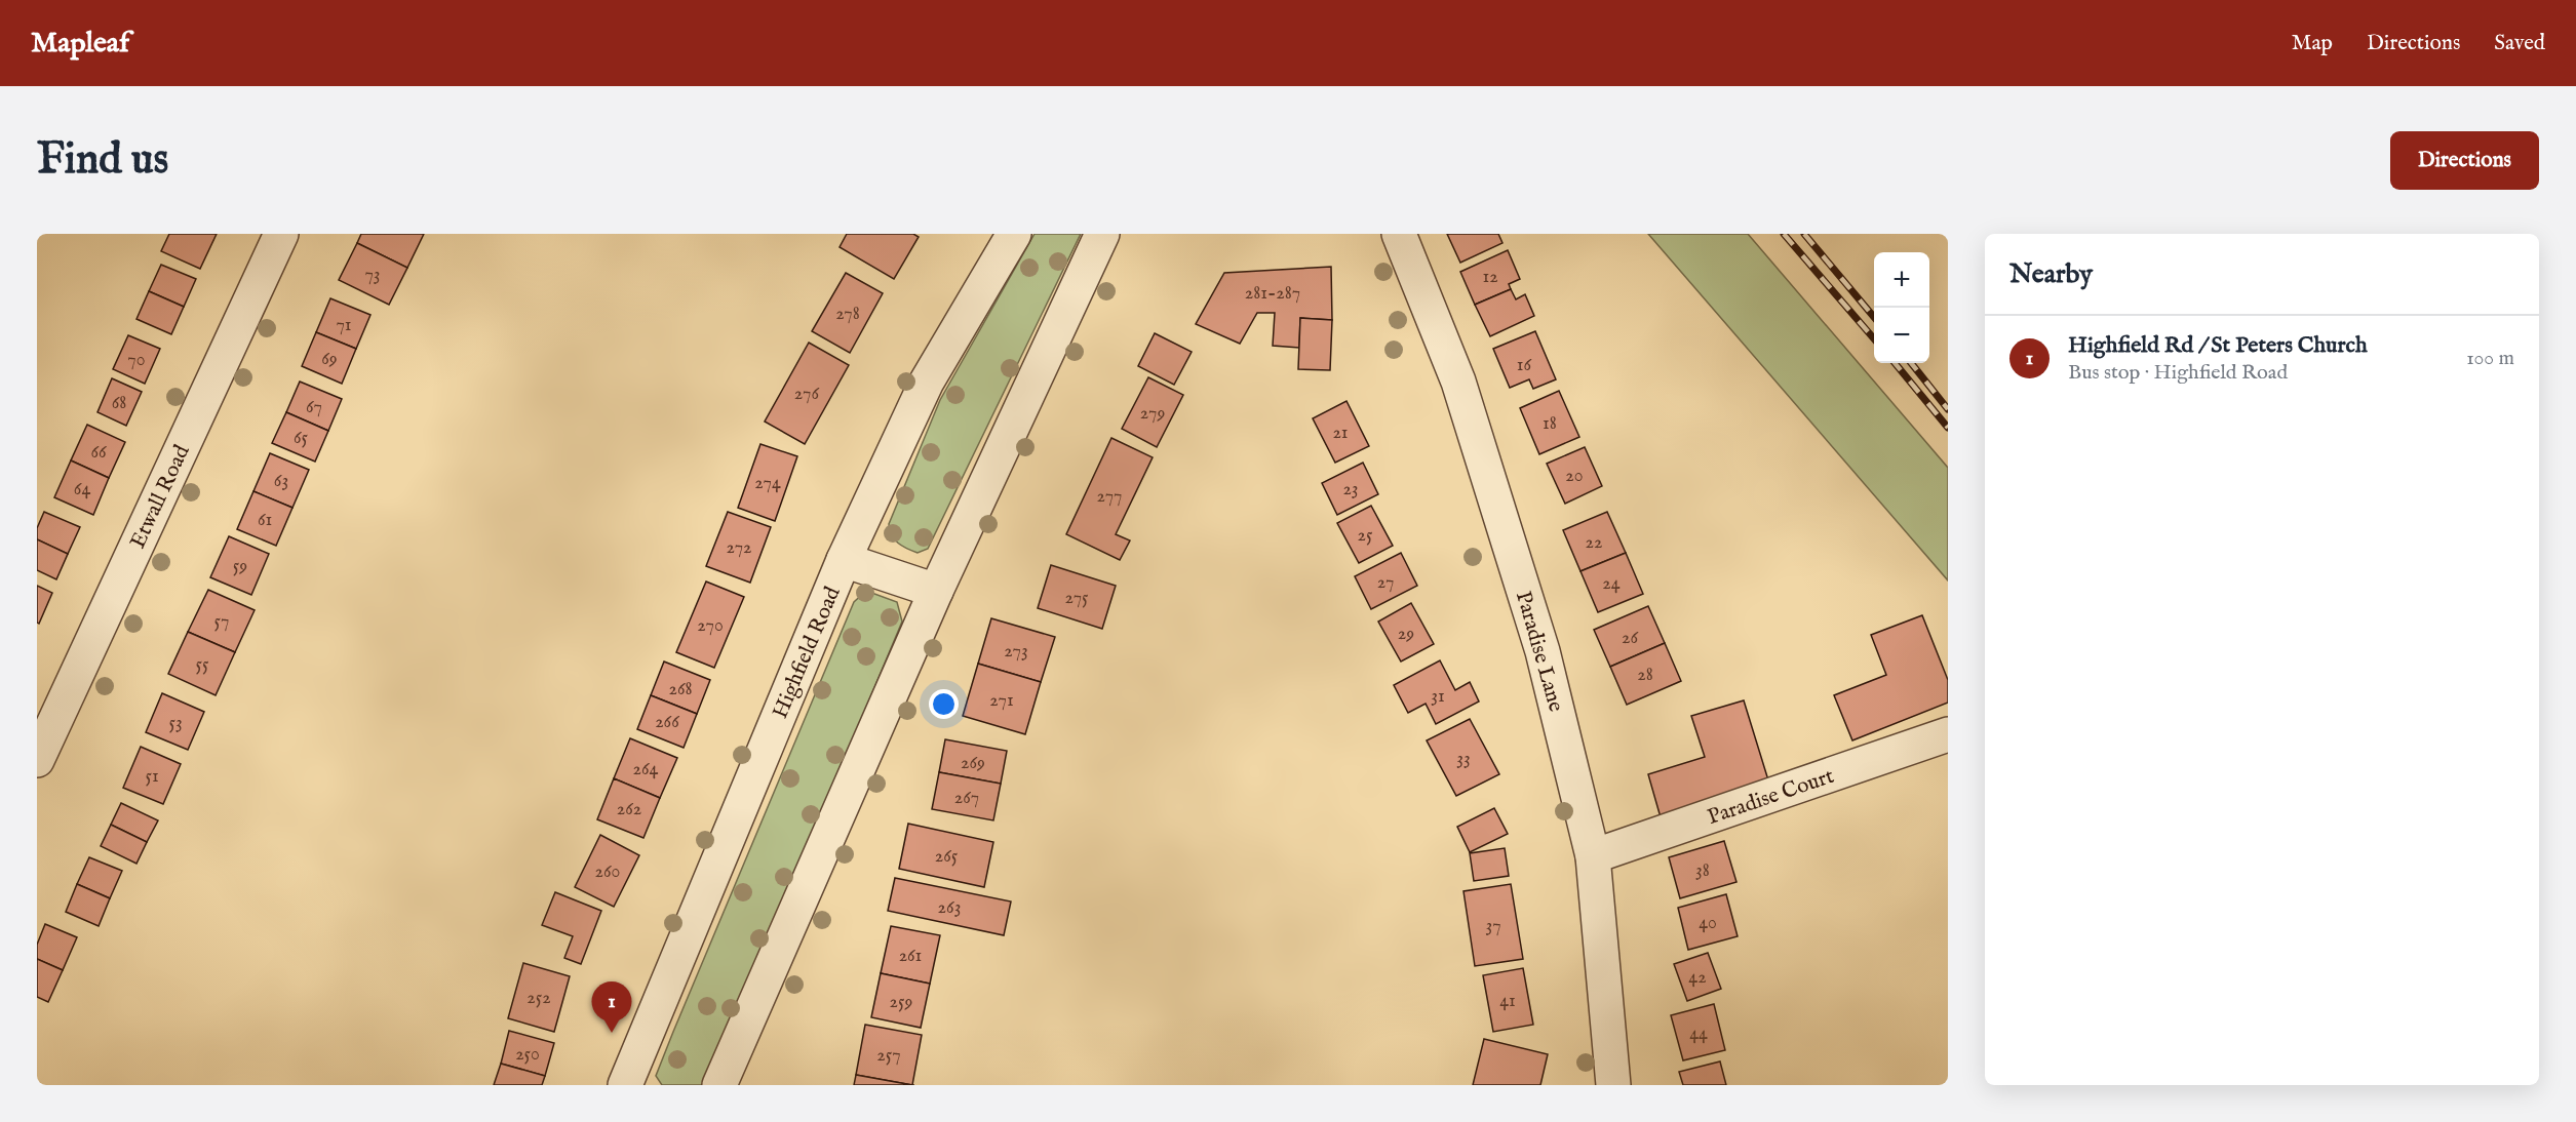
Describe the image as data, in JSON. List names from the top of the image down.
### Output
{
  "streets": {
    "street": [
      "Etwall Road",
      "Paradise Lane",
      "Highfield Road",
      "Paradise Court"
    ]
  },
  "crossings": [
    ["Paradise Lane", "Paradise Court"]
  ],
  "house_numbers": [
    "73",
    "12",
    "281-287",
    "278",
    "71",
    "69",
    "70",
    "16",
    "276",
    "68",
    "67",
    "279",
    "18",
    "21",
    "65",
    "66",
    "20",
    "63",
    "274",
    "64",
    "23",
    "277",
    "61",
    "25",
    "22",
    "272",
    "59",
    "27",
    "24",
    "275",
    "57",
    "270",
    "29",
    "26",
    "273",
    "55",
    "28",
    "268",
    "31",
    "271",
    "266",
    "53",
    "33",
    "269",
    "264",
    "51",
    "267",
    "262",
    "265",
    "38",
    "260",
    "263",
    "40",
    "37",
    "261",
    "42",
    "252",
    "41",
    "259",
    "44",
    "250",
    "257"
  ],
  "page": {
    "header": "Mapleaf",
    "nav": ["Map", "Directions", "Saved"],
    "buttons": "Directions",
    "title": "Find us",
    "heading": "Nearby",
    "map_buttons": ["+", "−"],
    "list": [
      {
        "mark": "1",
        "name": "Highfield Rd / St Peters Church",
        "note": "Bus stop · Highfield Road",
        "value": "100 m"
      }
    ],
    "pins": "1"
  }
}
